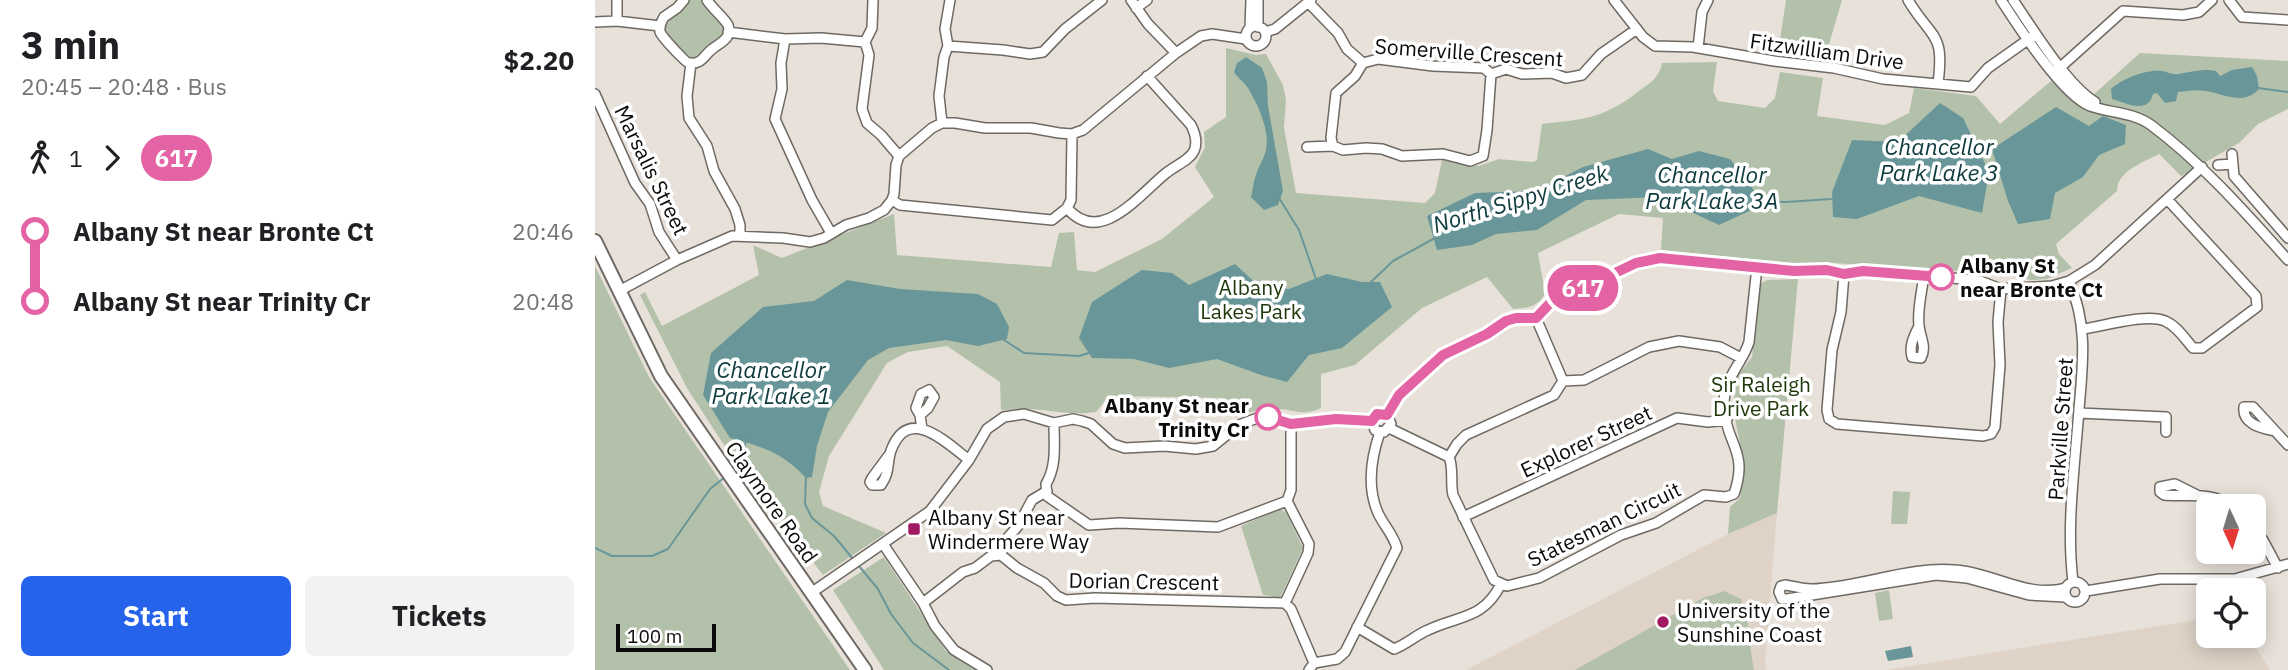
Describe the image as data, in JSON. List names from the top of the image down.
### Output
{
  "streets": {
    "main road": ["Claymore Road"],
    "street": [
      "Fitzwilliam Drive",
      "Somerville Crescent",
      "Marsalis Street",
      "Parkville Street",
      "Explorer Street",
      "Statesman Circuit",
      "Dorian Crescent"
    ]
  },
  "crossings": [
    ["Fitzwilliam Drive", "Somerville Crescent"],
    ["Explorer Street", "Statesman Circuit"]
  ],
  "water": [
    "Chancellor Park Lake 3",
    "Chancellor Park Lake 3A",
    "North Sippy Creek",
    "Chancellor Park Lake 1"
  ],
  "parks": ["Albany Lakes Park", "Sir Raleigh Drive Park"],
  "places": {
    "other": ["Albany St near Bronte Ct", "Albany St near Trinity Cr", "University of the Sunshine Coast"],
    "transit": ["Albany St near Windermere Way"]
  },
  "lines": ["bus line 617"],
  "scale_bar": "100 m",
  "north": "bottom",
  "page": {
    "heading": ["3 min", "20:45 – 20:48 · Bus", "$2.20"],
    "on_map": "617",
    "legs": ["1", "617"],
    "list": [
      {
        "name": "Albany St near Bronte Ct",
        "value": "20:46"
      },
      {
        "name": "Albany St near Trinity Cr",
        "value": "20:48"
      }
    ],
    "buttons": ["Start", "Tickets"],
    "scale": "100 m"
  }
}
